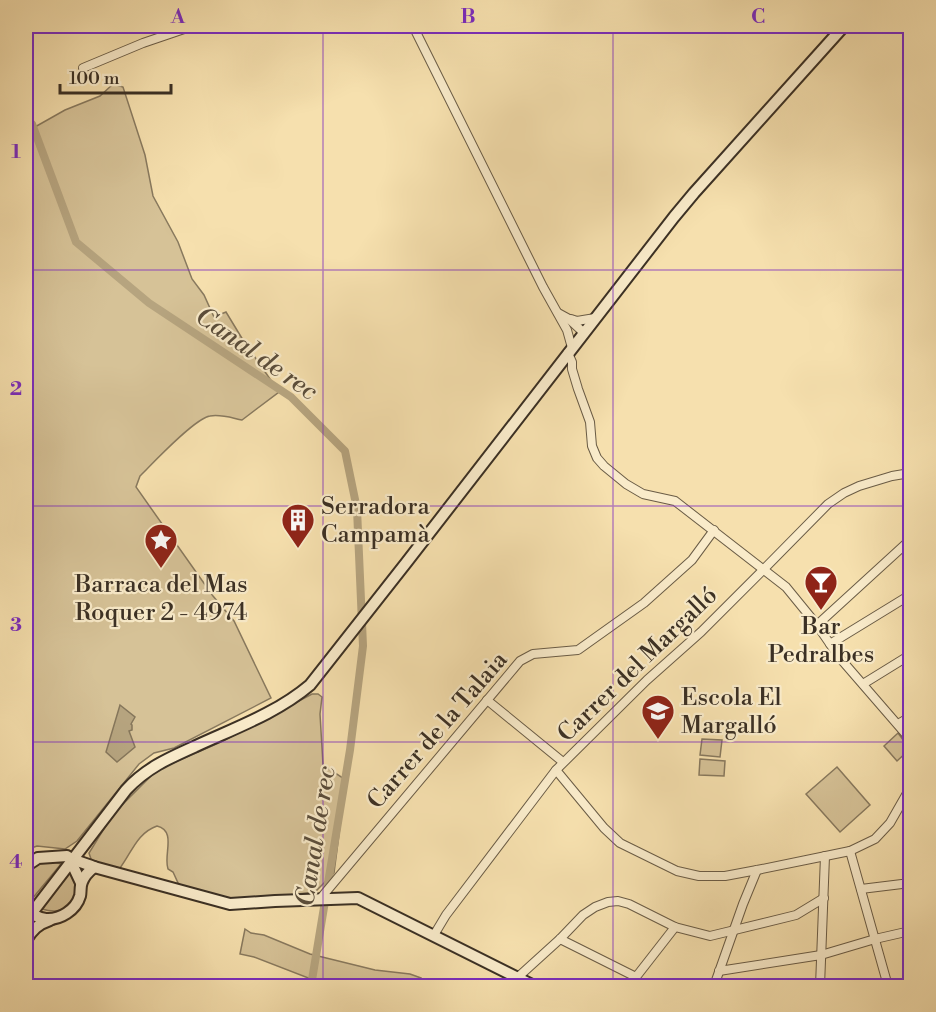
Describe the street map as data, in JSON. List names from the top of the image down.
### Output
{
  "streets": {
    "street": ["Carrer del Margalló", "Carrer de la Talaia"]
  },
  "water": ["Canal de rec"],
  "places": {
    "building": ["Serradora Campamà"],
    "place": ["Barraca del Mas Roquer 2 - 4974"],
    "bar": ["Bar Pedralbes"],
    "school or university": ["Escola El Margalló"]
  },
  "scale_bar": "100 m",
  "grid": {
    "columns": ["A", "B", "C"],
    "rows": [
      "1",
      "2",
      "3",
      "4"
    ]
  }
}
